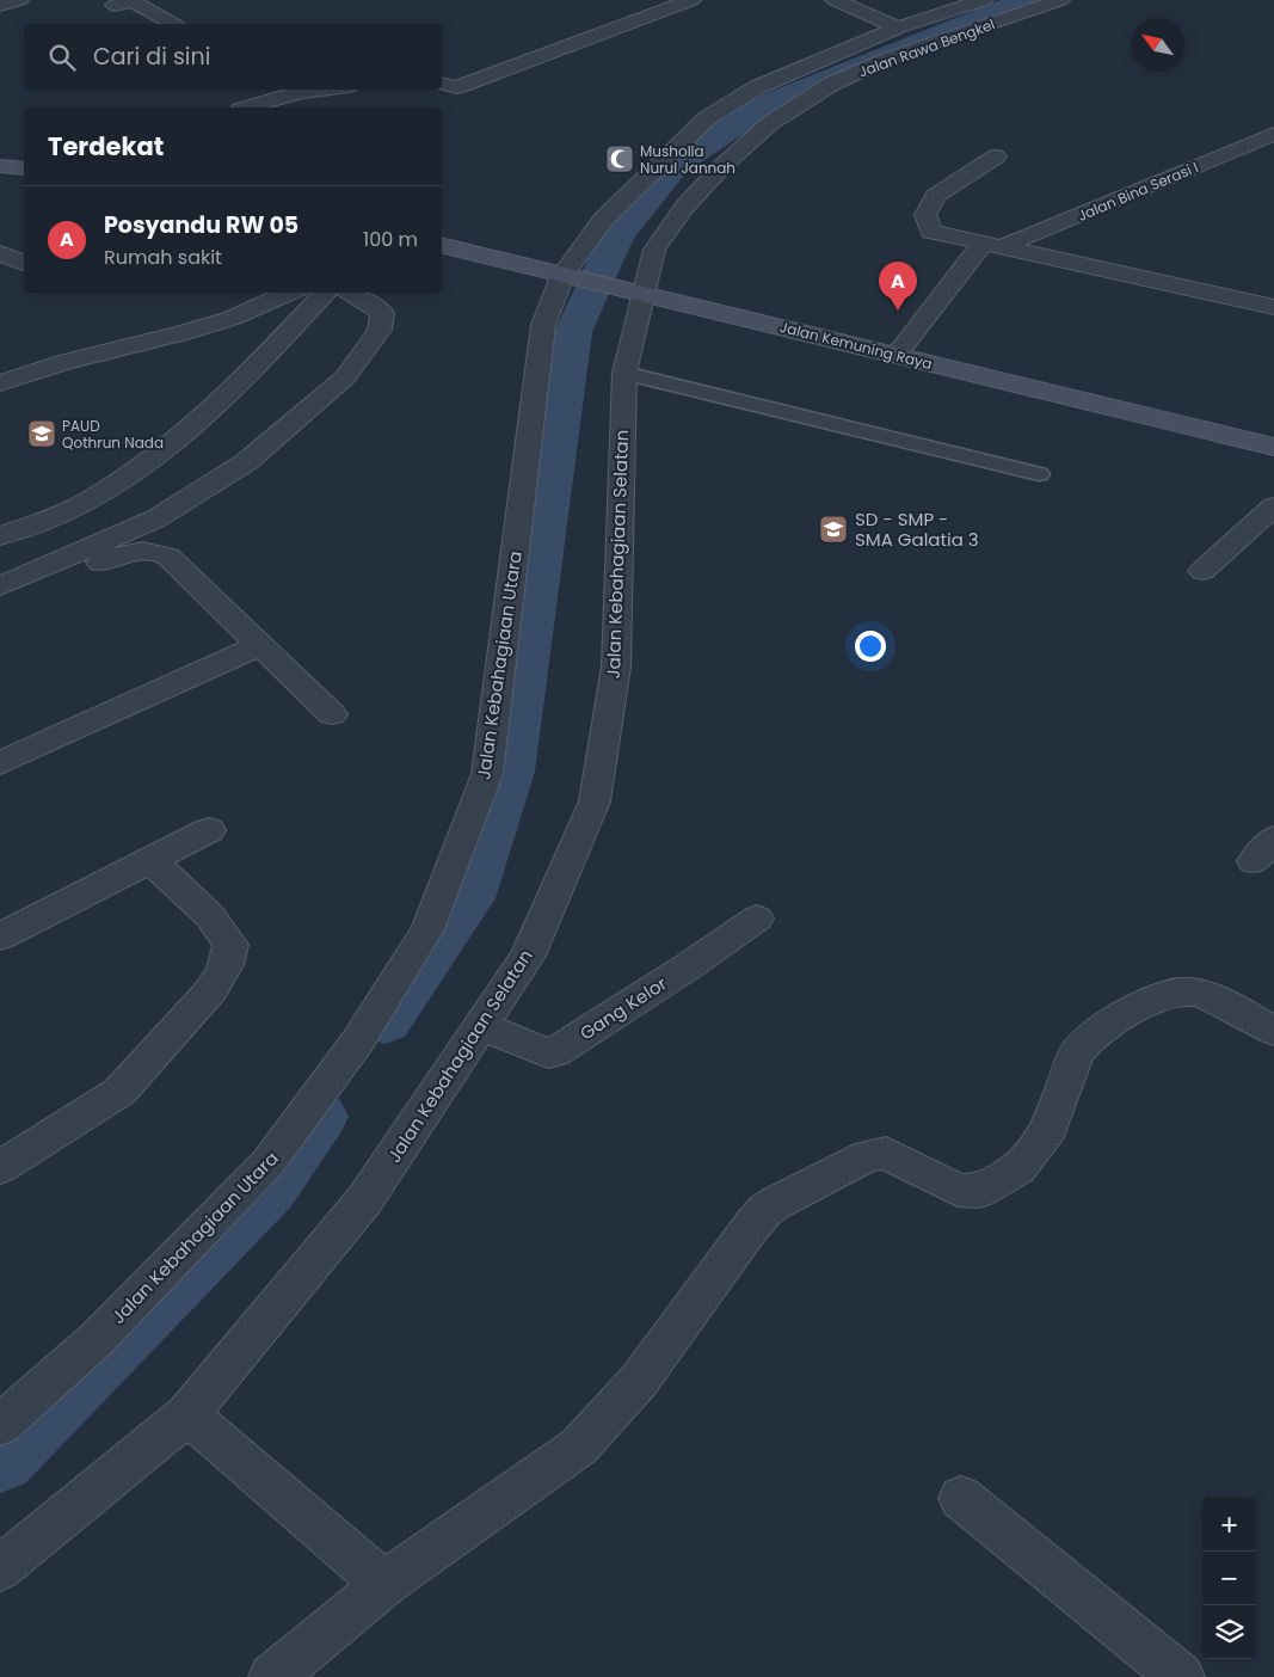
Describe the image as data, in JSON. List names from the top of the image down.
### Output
{
  "streets": {
    "street": [
      "Jalan Rawa Bengkel",
      "Jalan Bina Serasi I",
      "Jalan Kemuning Raya",
      "Jalan Kebahagiaan Selatan",
      "Jalan Kebahagiaan Utara",
      "Gang Kelor"
    ]
  },
  "crossings": [
    ["Jalan Rawa Bengkel", "Jalan Kemuning Raya"],
    ["Jalan Rawa Bengkel", "Jalan Kebahagiaan Selatan"],
    ["Jalan Rawa Bengkel", "Jalan Kebahagiaan Utara"],
    ["Jalan Kemuning Raya", "Jalan Kebahagiaan Selatan"],
    ["Jalan Kemuning Raya", "Jalan Kebahagiaan Utara"],
    ["Jalan Kebahagiaan Selatan", "Gang Kelor"]
  ],
  "places": {
    "mosque": ["Musholla Nurul Jannah"],
    "school or university": ["PAUD Qothrun Nada", "SD - SMP - SMA Galatia 3"]
  },
  "north": "top left",
  "page": {
    "search": "Cari di sini",
    "heading": "Terdekat",
    "list": [
      {
        "mark": "A",
        "name": "Posyandu RW 05",
        "note": "Rumah sakit",
        "value": "100 m"
      }
    ],
    "pins": "A",
    "map_buttons": ["+", "−"]
  }
}
